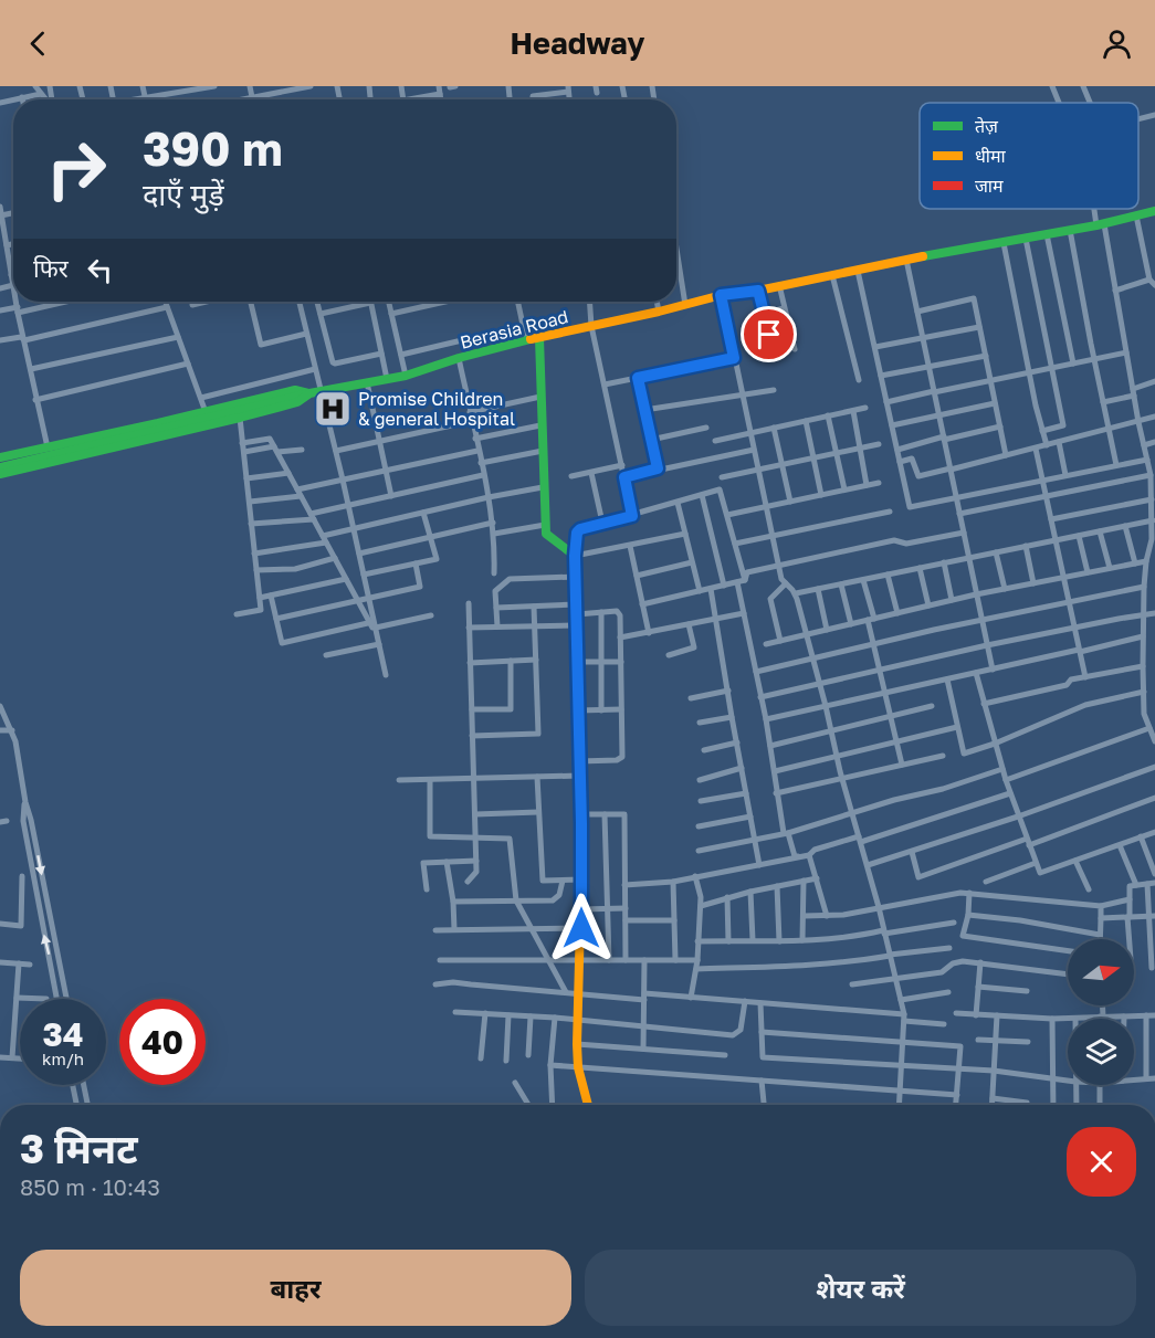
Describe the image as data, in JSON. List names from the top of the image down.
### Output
{
  "streets": {
    "street": ["Berasia Road"]
  },
  "places": {
    "hospital": ["Promise Children & general Hospital"]
  },
  "legend": ["तेज़", "धीमा", "जाम"],
  "north": "right",
  "page": {
    "header": "Headway",
    "turn": ["390 m", "दाएँ मुड़ें"],
    "then": "फिर",
    "speed": "34 km/h",
    "limit": "40",
    "heading": ["3 मिनट", "850 m · 10:43"],
    "buttons": ["बाहर", "शेयर करें"]
  }
}
